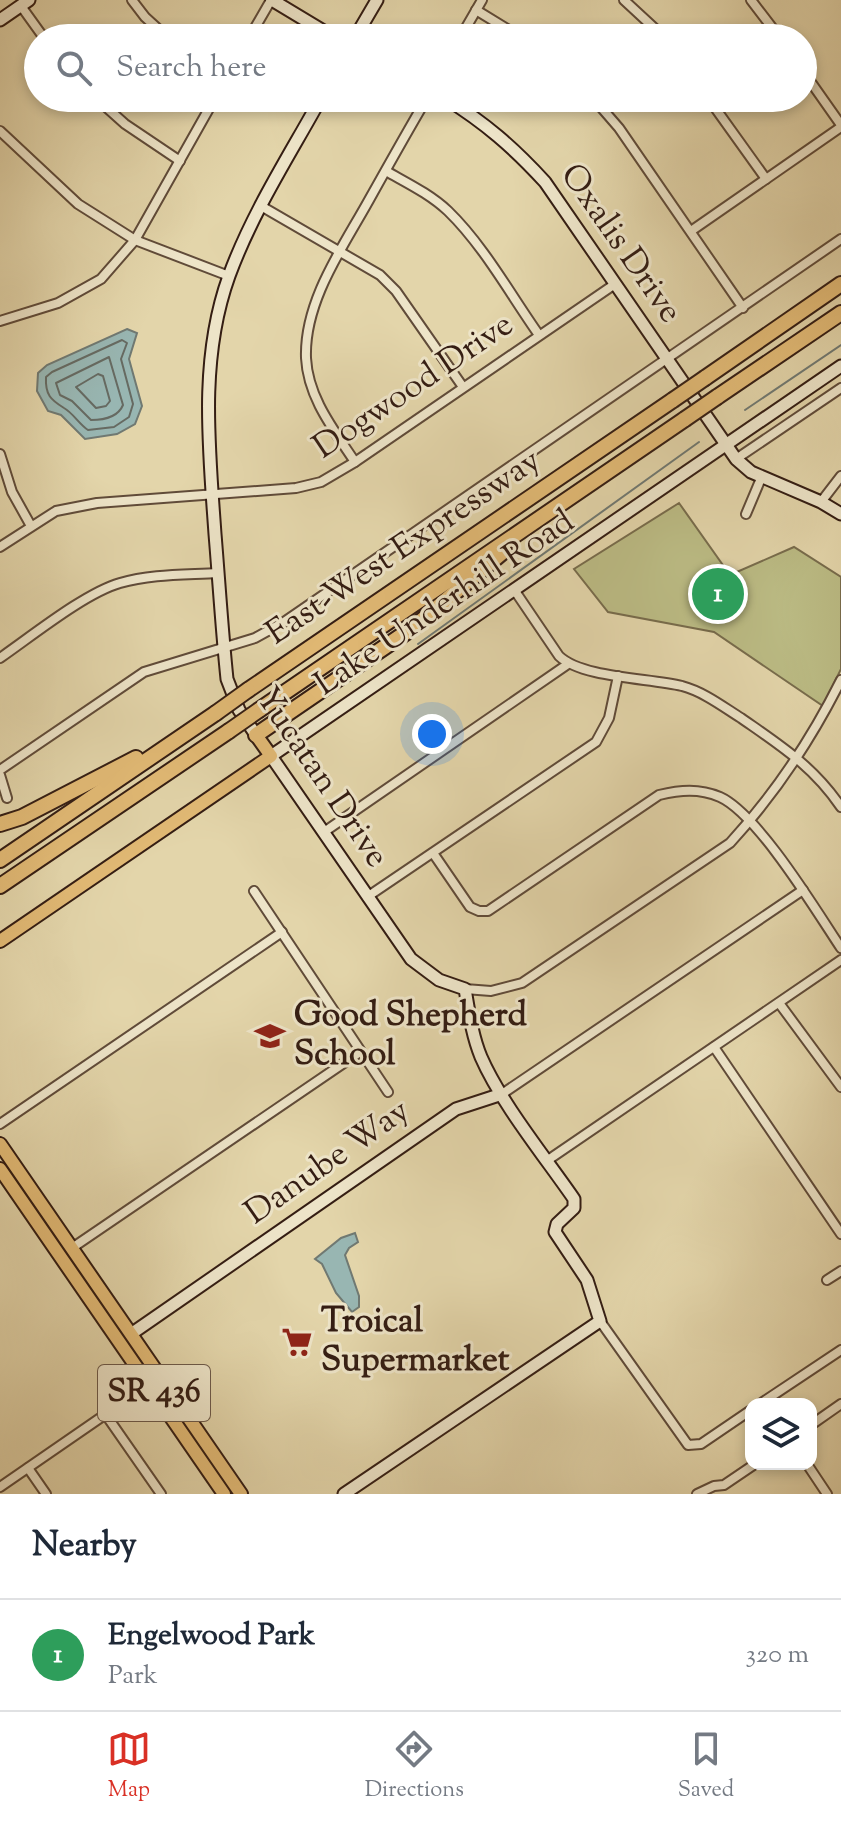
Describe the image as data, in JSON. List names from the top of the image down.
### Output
{
  "streets": {
    "highway": ["East-West Expressway"],
    "main road": ["Lake Underhill Road", "Yucatan Drive", "SR 436"],
    "street": ["Oxalis Drive", "Dogwood Drive", "Danube Way"]
  },
  "crossings": [
    ["Oxalis Drive", "Dogwood Drive"],
    ["Oxalis Drive", "Lake Underhill Road"],
    ["Dogwood Drive", "Yucatan Drive"],
    ["Lake Underhill Road", "Yucatan Drive"],
    ["Danube Way", "SR 436"]
  ],
  "places": {
    "school or university": ["Good Shepherd School"],
    "supermarket": ["Troical Supermarket"]
  },
  "page": {
    "search": "Search here",
    "pins": "1",
    "heading": "Nearby",
    "list": [
      {
        "mark": "1",
        "name": "Engelwood Park",
        "note": "Park",
        "value": "320 m"
      }
    ],
    "nav": ["Map", "Directions", "Saved"]
  }
}
